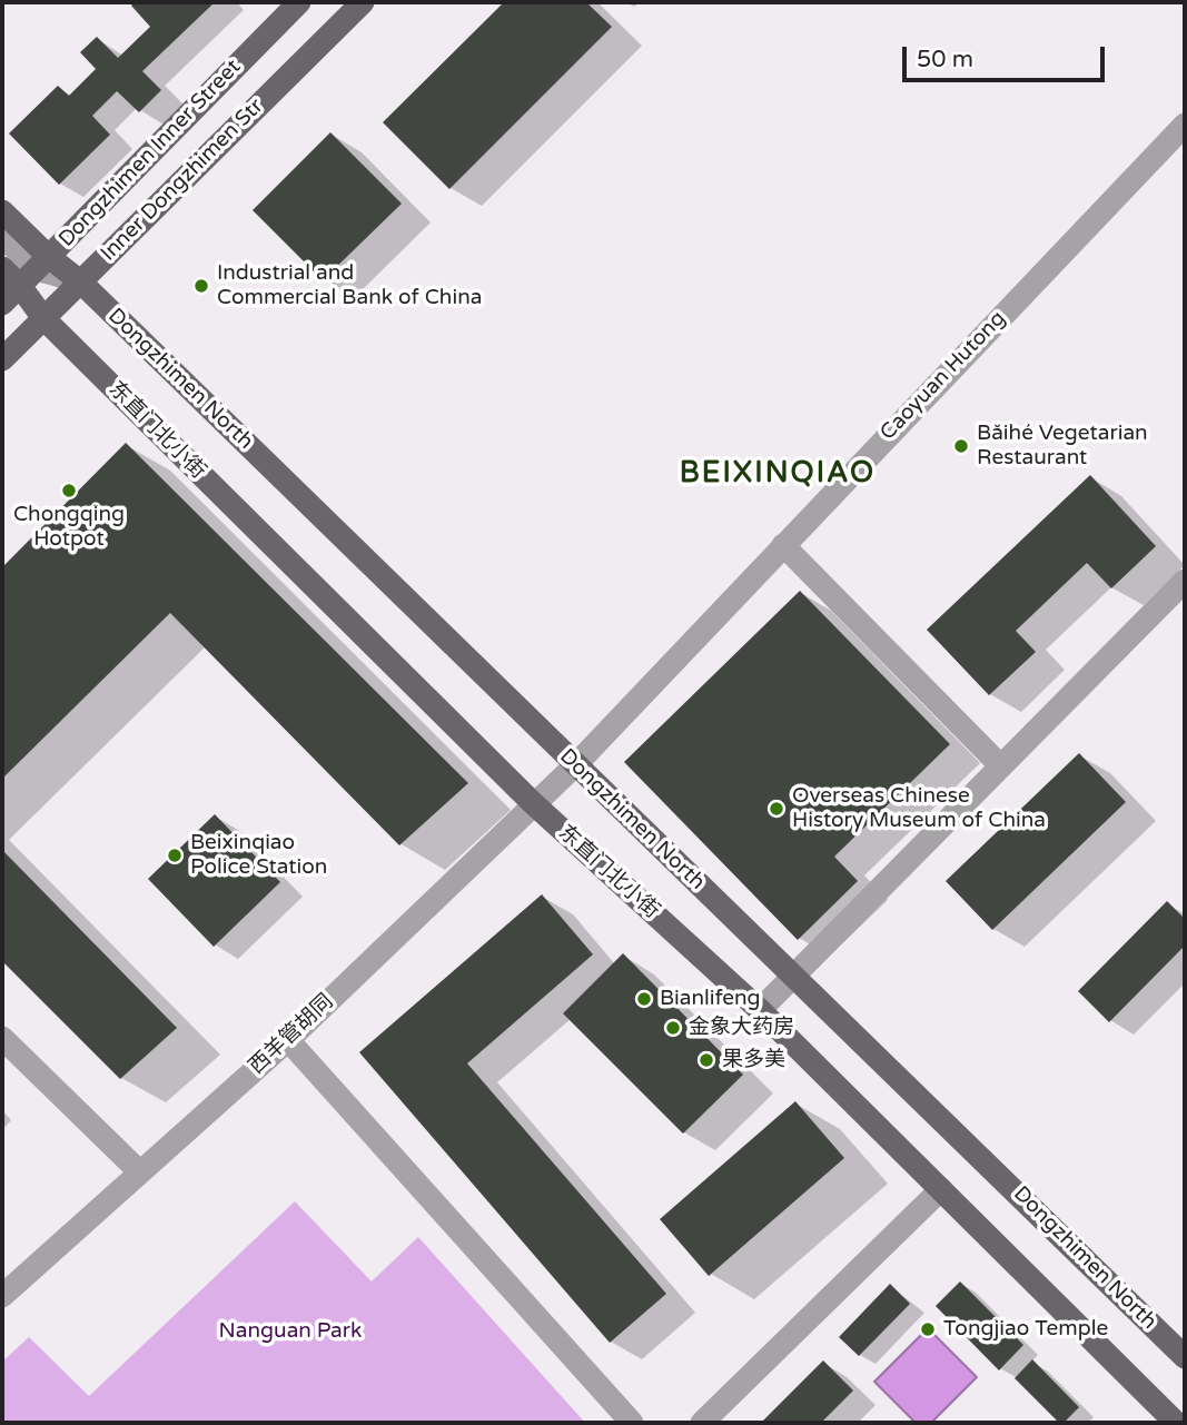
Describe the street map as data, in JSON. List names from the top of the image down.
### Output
{
  "streets": {
    "main road": [
      "Dongzhimen Inner Street",
      "Inner Dongzhimen Str",
      "Dongzhimen North",
      "东直门北小街"
    ],
    "street": ["Caoyuan Hutong", "西羊管胡同"]
  },
  "crossings": [
    ["Dongzhimen Inner Street", "Dongzhimen North"],
    ["Dongzhimen Inner Street", "东直门北小街"],
    ["Inner Dongzhimen Str", "Dongzhimen North"],
    ["Inner Dongzhimen Str", "东直门北小街"],
    ["Caoyuan Hutong", "Dongzhimen North"],
    ["Caoyuan Hutong", "西羊管胡同"],
    ["Dongzhimen North", "东直门北小街"],
    ["Dongzhimen North", "西羊管胡同"],
    ["东直门北小街", "西羊管胡同"]
  ],
  "districts": ["BEIXINQIAO"],
  "parks": ["Nanguan Park"],
  "places": [
    "Industrial and Commercial Bank of China",
    "Bǎihé Vegetarian Restaurant",
    "Chongqing Hotpot",
    "Overseas Chinese History Museum of China",
    "Beixinqiao Police Station",
    "Bianlifeng",
    "金象大药房",
    "果多美",
    "Tongjiao Temple"
  ],
  "scale_bar": "50 m"
}
